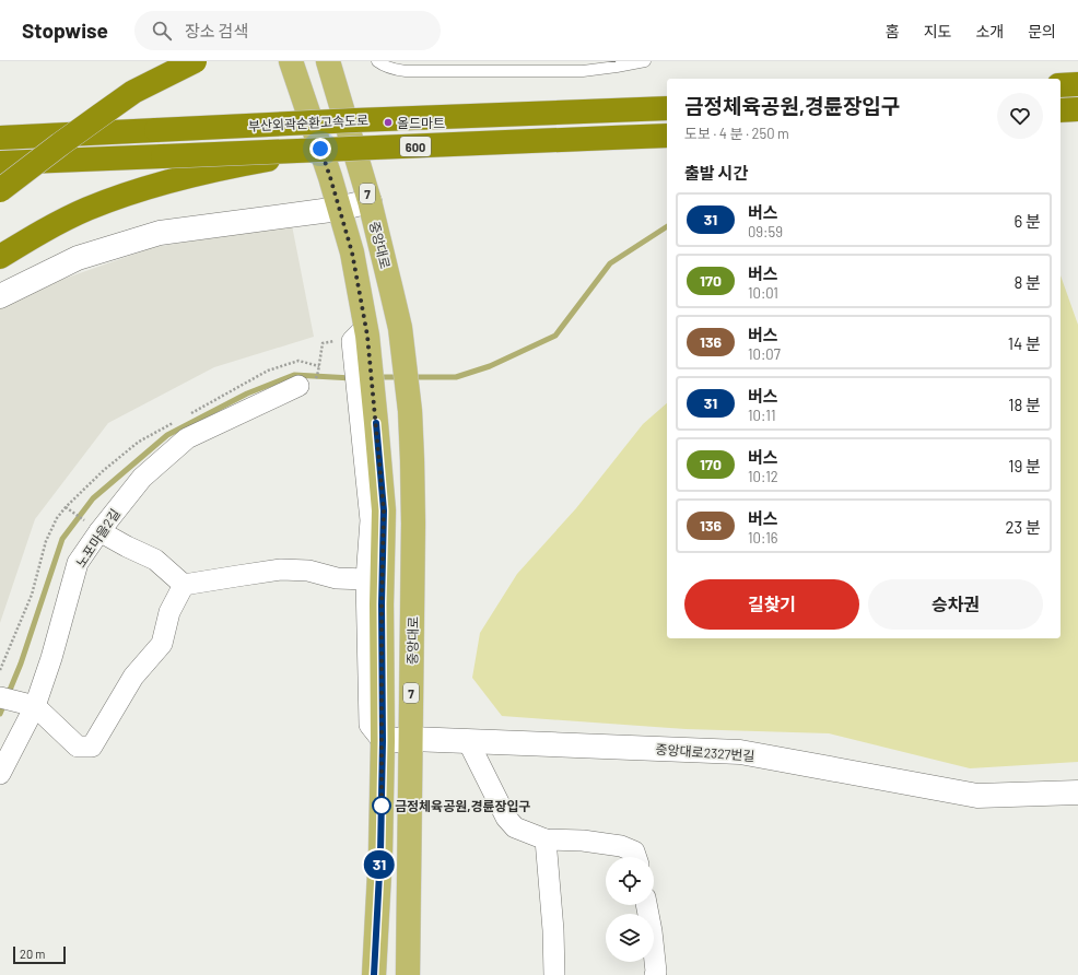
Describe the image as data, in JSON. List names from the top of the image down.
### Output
{
  "streets": {
    "highway": ["부산외곽순환고속도로", "600"],
    "main road": ["7", "중앙대로"],
    "street": ["노포마을2길", "중앙대로2327번길"]
  },
  "crossings": [
    ["중앙대로", "중앙대로2327번길"]
  ],
  "places": ["올드마트", "금정체육공원,경륜장입구"],
  "lines": ["bus line 31"],
  "scale_bar": "20 m",
  "page": {
    "header": "Stopwise",
    "search": "장소 검색",
    "nav": [
      "홈",
      "지도",
      "소개",
      "문의"
    ],
    "on_map": "31",
    "heading": [
      ["금정체육공원,경륜장입구", "도보 · 4 분 · 250 m"],
      "출발 시간"
    ],
    "list": [
      {
        "mark": "31",
        "name": "버스",
        "note": "09:59",
        "value": "6 분"
      },
      {
        "mark": "170",
        "name": "버스",
        "note": "10:01",
        "value": "8 분"
      },
      {
        "mark": "136",
        "name": "버스",
        "note": "10:07",
        "value": "14 분"
      },
      {
        "mark": "31",
        "name": "버스",
        "note": "10:11",
        "value": "18 분"
      },
      {
        "mark": "170",
        "name": "버스",
        "note": "10:12",
        "value": "19 분"
      },
      {
        "mark": "136",
        "name": "버스",
        "note": "10:16",
        "value": "23 분"
      }
    ],
    "buttons": ["길찾기", "승차권"],
    "scale": "20 m"
  }
}
